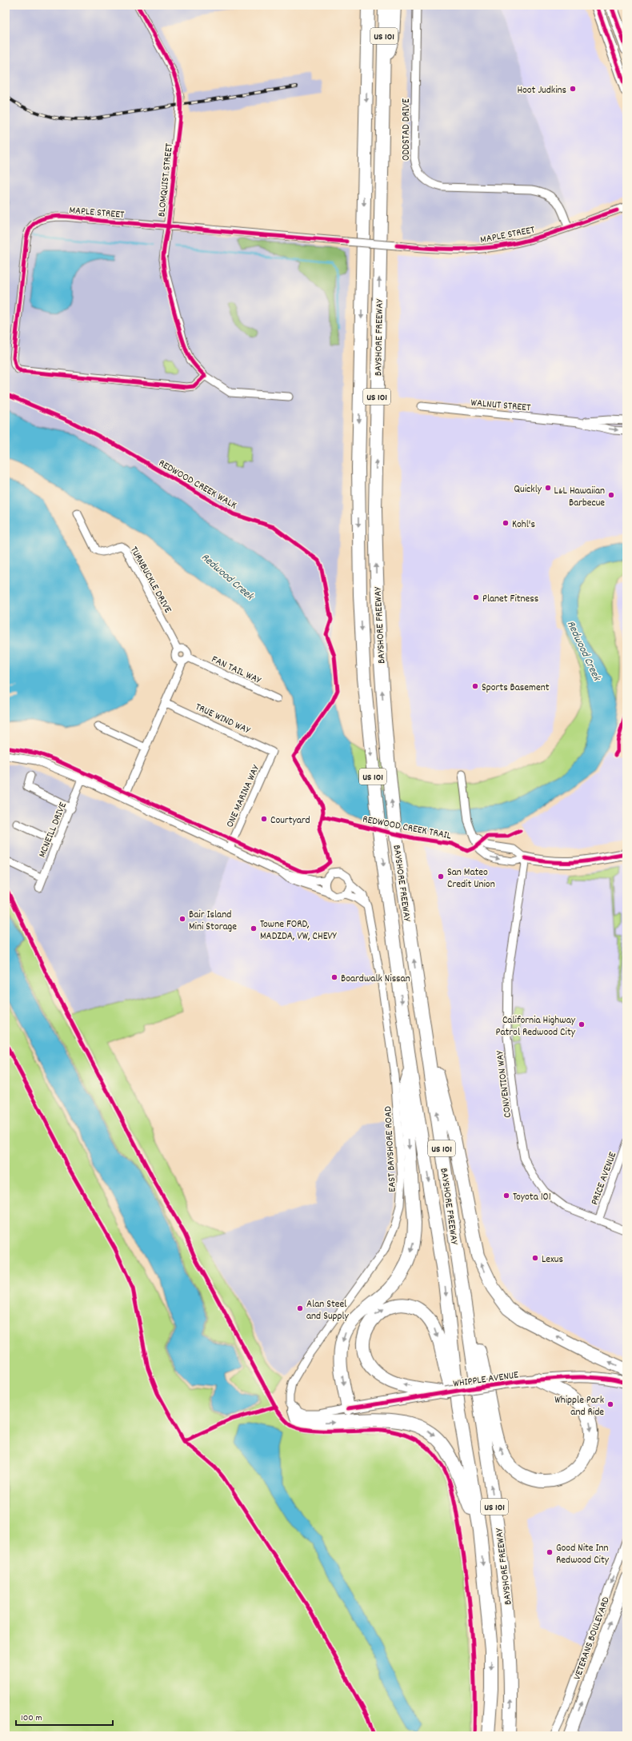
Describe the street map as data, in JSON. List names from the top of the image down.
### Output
{
  "streets": {
    "highway": ["US 101", "BAYSHORE FREEWAY"],
    "main road": ["WHIPPLE AVENUE", "VETERANS BOULEVARD"],
    "street": [
      "ODDSTAD DRIVE",
      "BLOMQUIST STREET",
      "MAPLE STREET",
      "WALNUT STREET",
      "TURNBUCKLE DRIVE",
      "FAN TAIL WAY",
      "TRUE WIND WAY",
      "ONE MARINA WAY",
      "MCNEILL DRIVE",
      "CONVENTION WAY",
      "EAST BAYSHORE ROAD",
      "PRICE AVENUE"
    ],
    "cycle path": ["REDWOOD CREEK WALK", "REDWOOD CREEK TRAIL"]
  },
  "crossings": [
    ["ODDSTAD DRIVE", "MAPLE STREET"],
    ["BLOMQUIST STREET", "MAPLE STREET"],
    ["TURNBUCKLE DRIVE", "FAN TAIL WAY"],
    ["TRUE WIND WAY", "ONE MARINA WAY"],
    ["CONVENTION WAY", "PRICE AVENUE"],
    ["EAST BAYSHORE ROAD", "WHIPPLE AVENUE"]
  ],
  "water": ["Redwood Creek"],
  "places": [
    "Hoot Judkins",
    "Quickly",
    "L&L Hawaiian Barbecue",
    "Kohl's",
    "Planet Fitness",
    "Sports Basement",
    "Courtyard",
    "San Mateo Credit Union",
    "Bair Island Mini Storage",
    "Towne FORD, MADZDA, VW, CHEVY",
    "Boardwalk Nissan",
    "California Highway Patrol Redwood City",
    "Toyota 101",
    "Lexus",
    "Alan Steel and Supply",
    "Whipple Park and Ride",
    "Good Nite Inn Redwood City"
  ],
  "scale_bar": "100 m"
}
